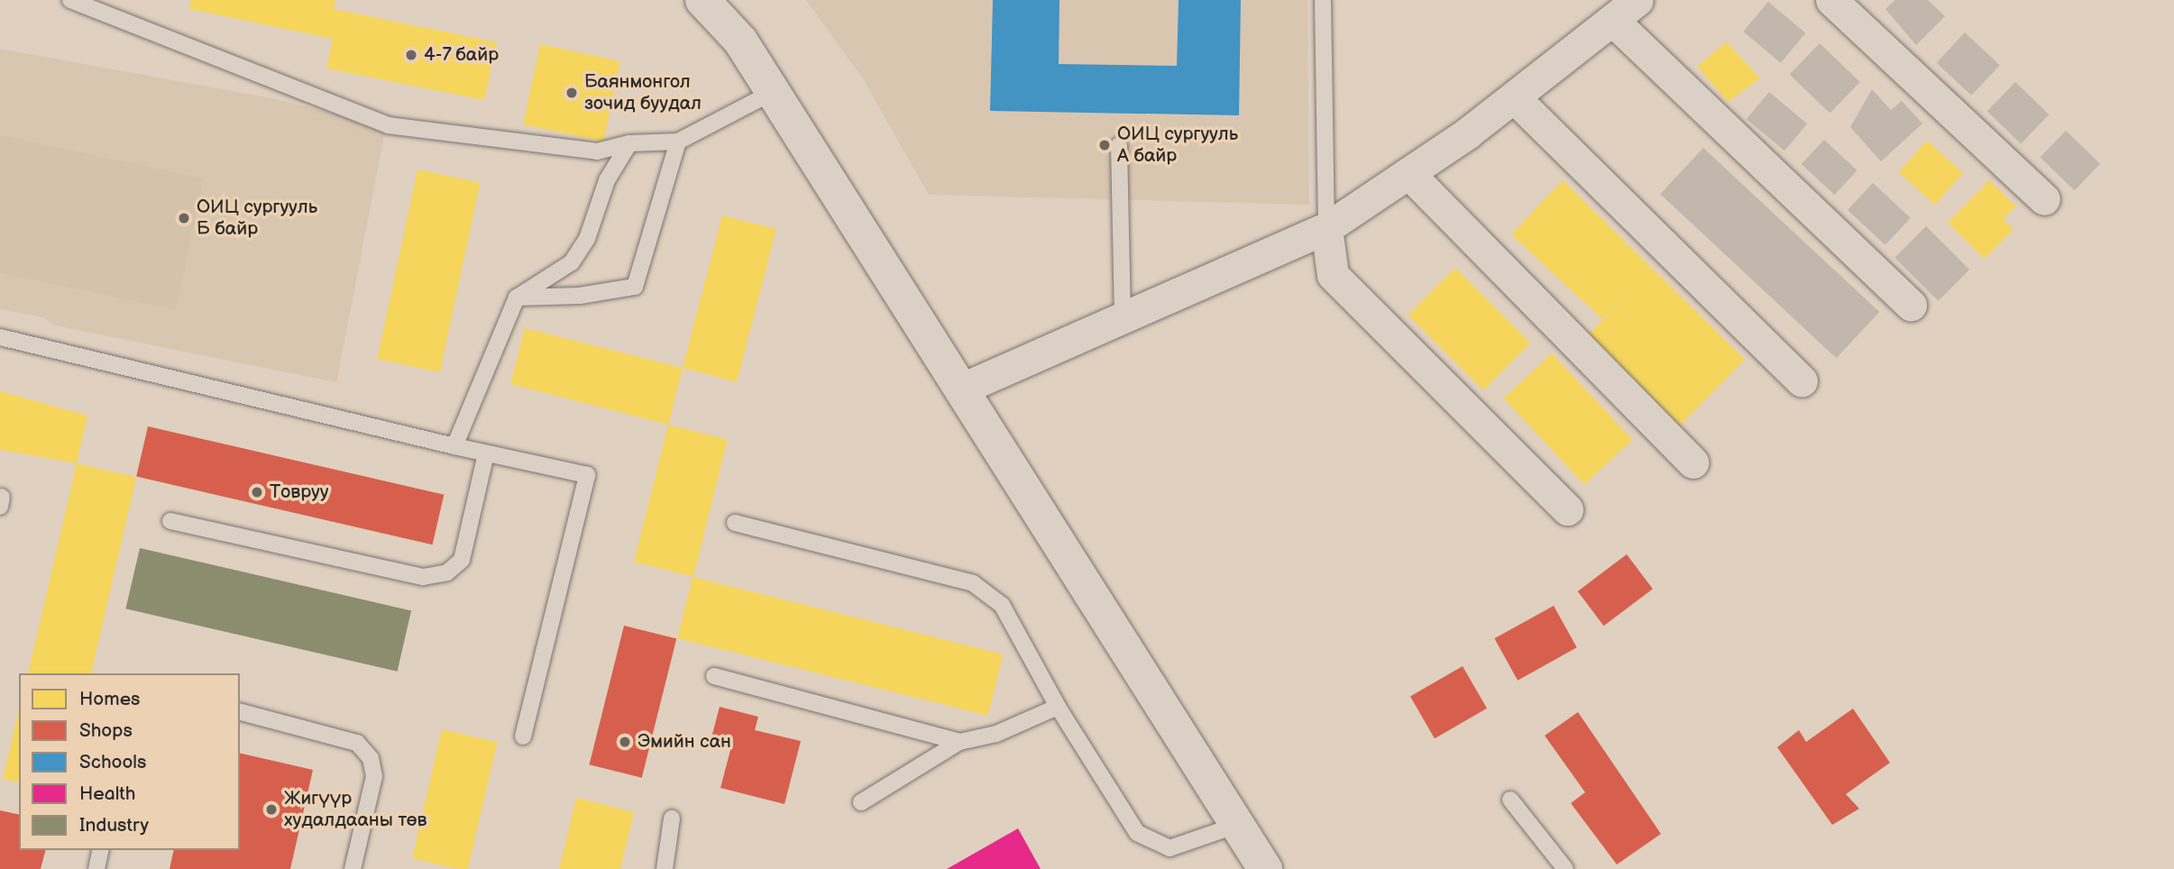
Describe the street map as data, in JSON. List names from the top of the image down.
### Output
{
  "places": [
    "4-7 байр",
    "Баянмонгол зочид буудал",
    "ОИЦ сургууль А байр",
    "ОИЦ сургууль Б байр",
    "Товруу",
    "Эмийн сан",
    "Жигүүр худалдааны төв"
  ],
  "legend": [
    "Homes",
    "Shops",
    "Schools",
    "Health",
    "Industry"
  ]
}
